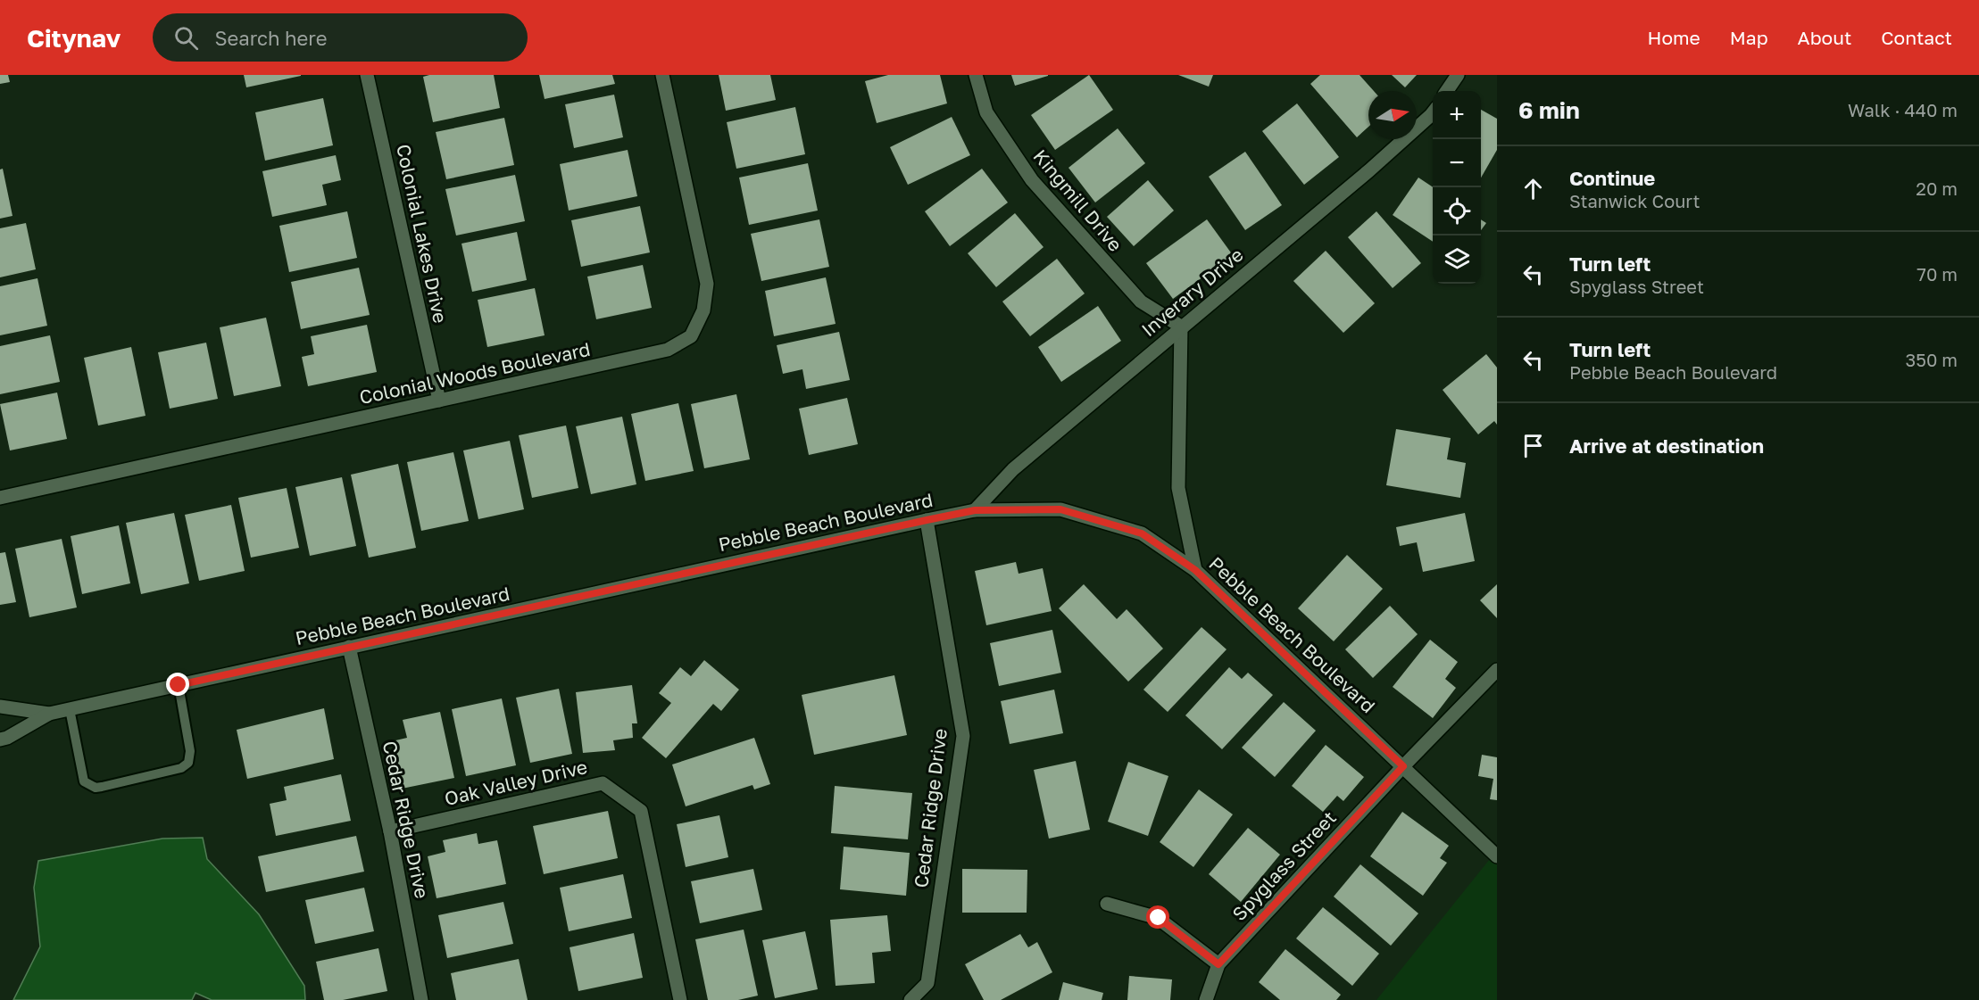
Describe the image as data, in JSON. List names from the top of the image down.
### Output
{
  "streets": {
    "street": [
      "Kingmill Drive",
      "Colonial Lakes Drive",
      "Inverary Drive",
      "Colonial Woods Boulevard",
      "Pebble Beach Boulevard",
      "Oak Valley Drive",
      "Cedar Ridge Drive",
      "Spyglass Street"
    ]
  },
  "crossings": [
    ["Kingmill Drive", "Inverary Drive"],
    ["Colonial Lakes Drive", "Colonial Woods Boulevard"],
    ["Inverary Drive", "Pebble Beach Boulevard"],
    ["Pebble Beach Boulevard", "Cedar Ridge Drive"],
    ["Pebble Beach Boulevard", "Spyglass Street"],
    ["Oak Valley Drive", "Cedar Ridge Drive"]
  ],
  "north": "right",
  "page": {
    "header": "Citynav",
    "search": "Search here",
    "nav": [
      "Home",
      "Map",
      "About",
      "Contact"
    ],
    "heading": ["6 min", "Walk · 440 m"],
    "map_buttons": ["+", "−"],
    "list": [
      ["Continue", "Stanwick Court", "20 m"],
      ["Turn left", "Spyglass Street", "70 m"],
      ["Turn left", "Pebble Beach Boulevard", "350 m"],
      "Arrive at destination"
    ]
  }
}
